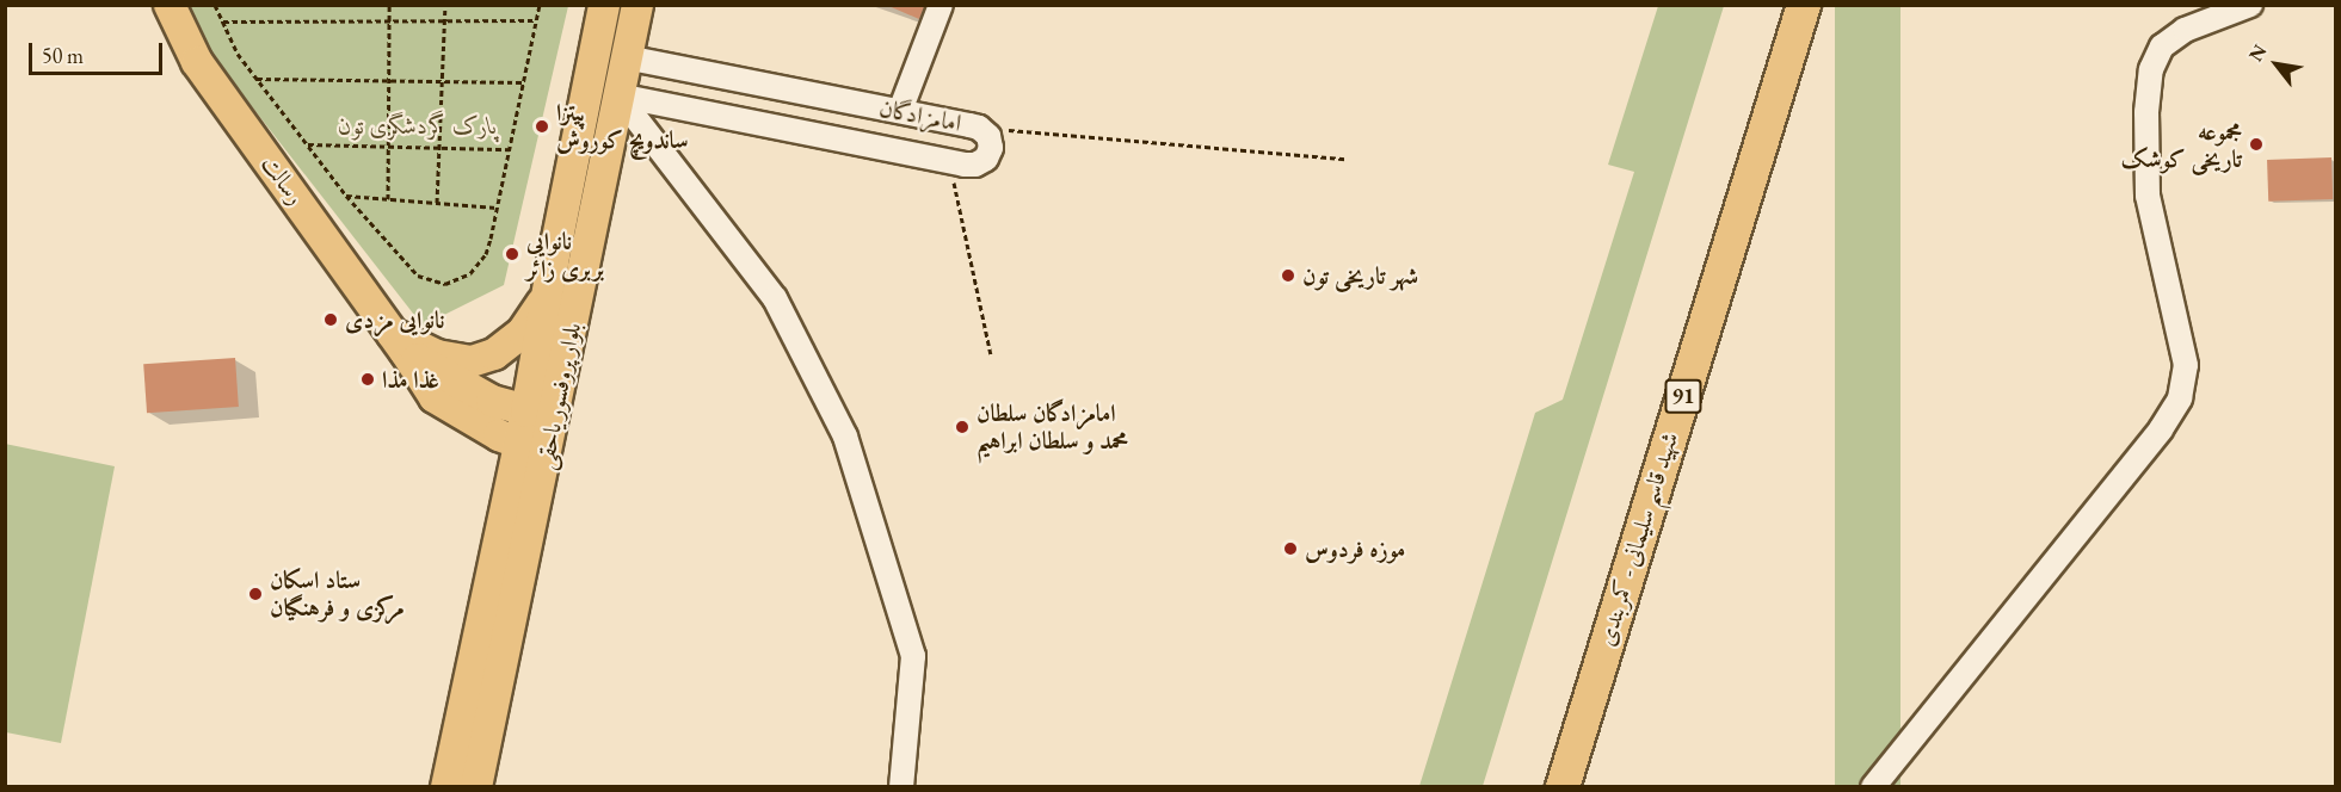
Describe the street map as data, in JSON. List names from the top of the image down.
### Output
{
  "streets": {
    "highway": ["91", "شهید قاسم سلیمانی - کمربندی"],
    "main road": ["رسالت", "بلوار پروفسور یاحقی"],
    "street": ["امامزادگان"]
  },
  "crossings": [
    ["امامزادگان", "بلوار پروفسور یاحقی"],
    ["رسالت", "بلوار پروفسور یاحقی"]
  ],
  "parks": ["پارک گردشگری تون"],
  "places": [
    "پيتزا ساندویچ کوروش",
    "مجموعه تاریخی کوشک",
    "نانوایی بربری زائر",
    "شهر تاریخی تون",
    "نانوایی مزدی",
    "غذا مذا",
    "امامزادگان سلطان محمد و سلطان ابراهیم",
    "موزه فردوس",
    "ستاد اسکان مرکزی و فرهنگیان"
  ],
  "scale_bar": "50 m",
  "north": "top left"
}
